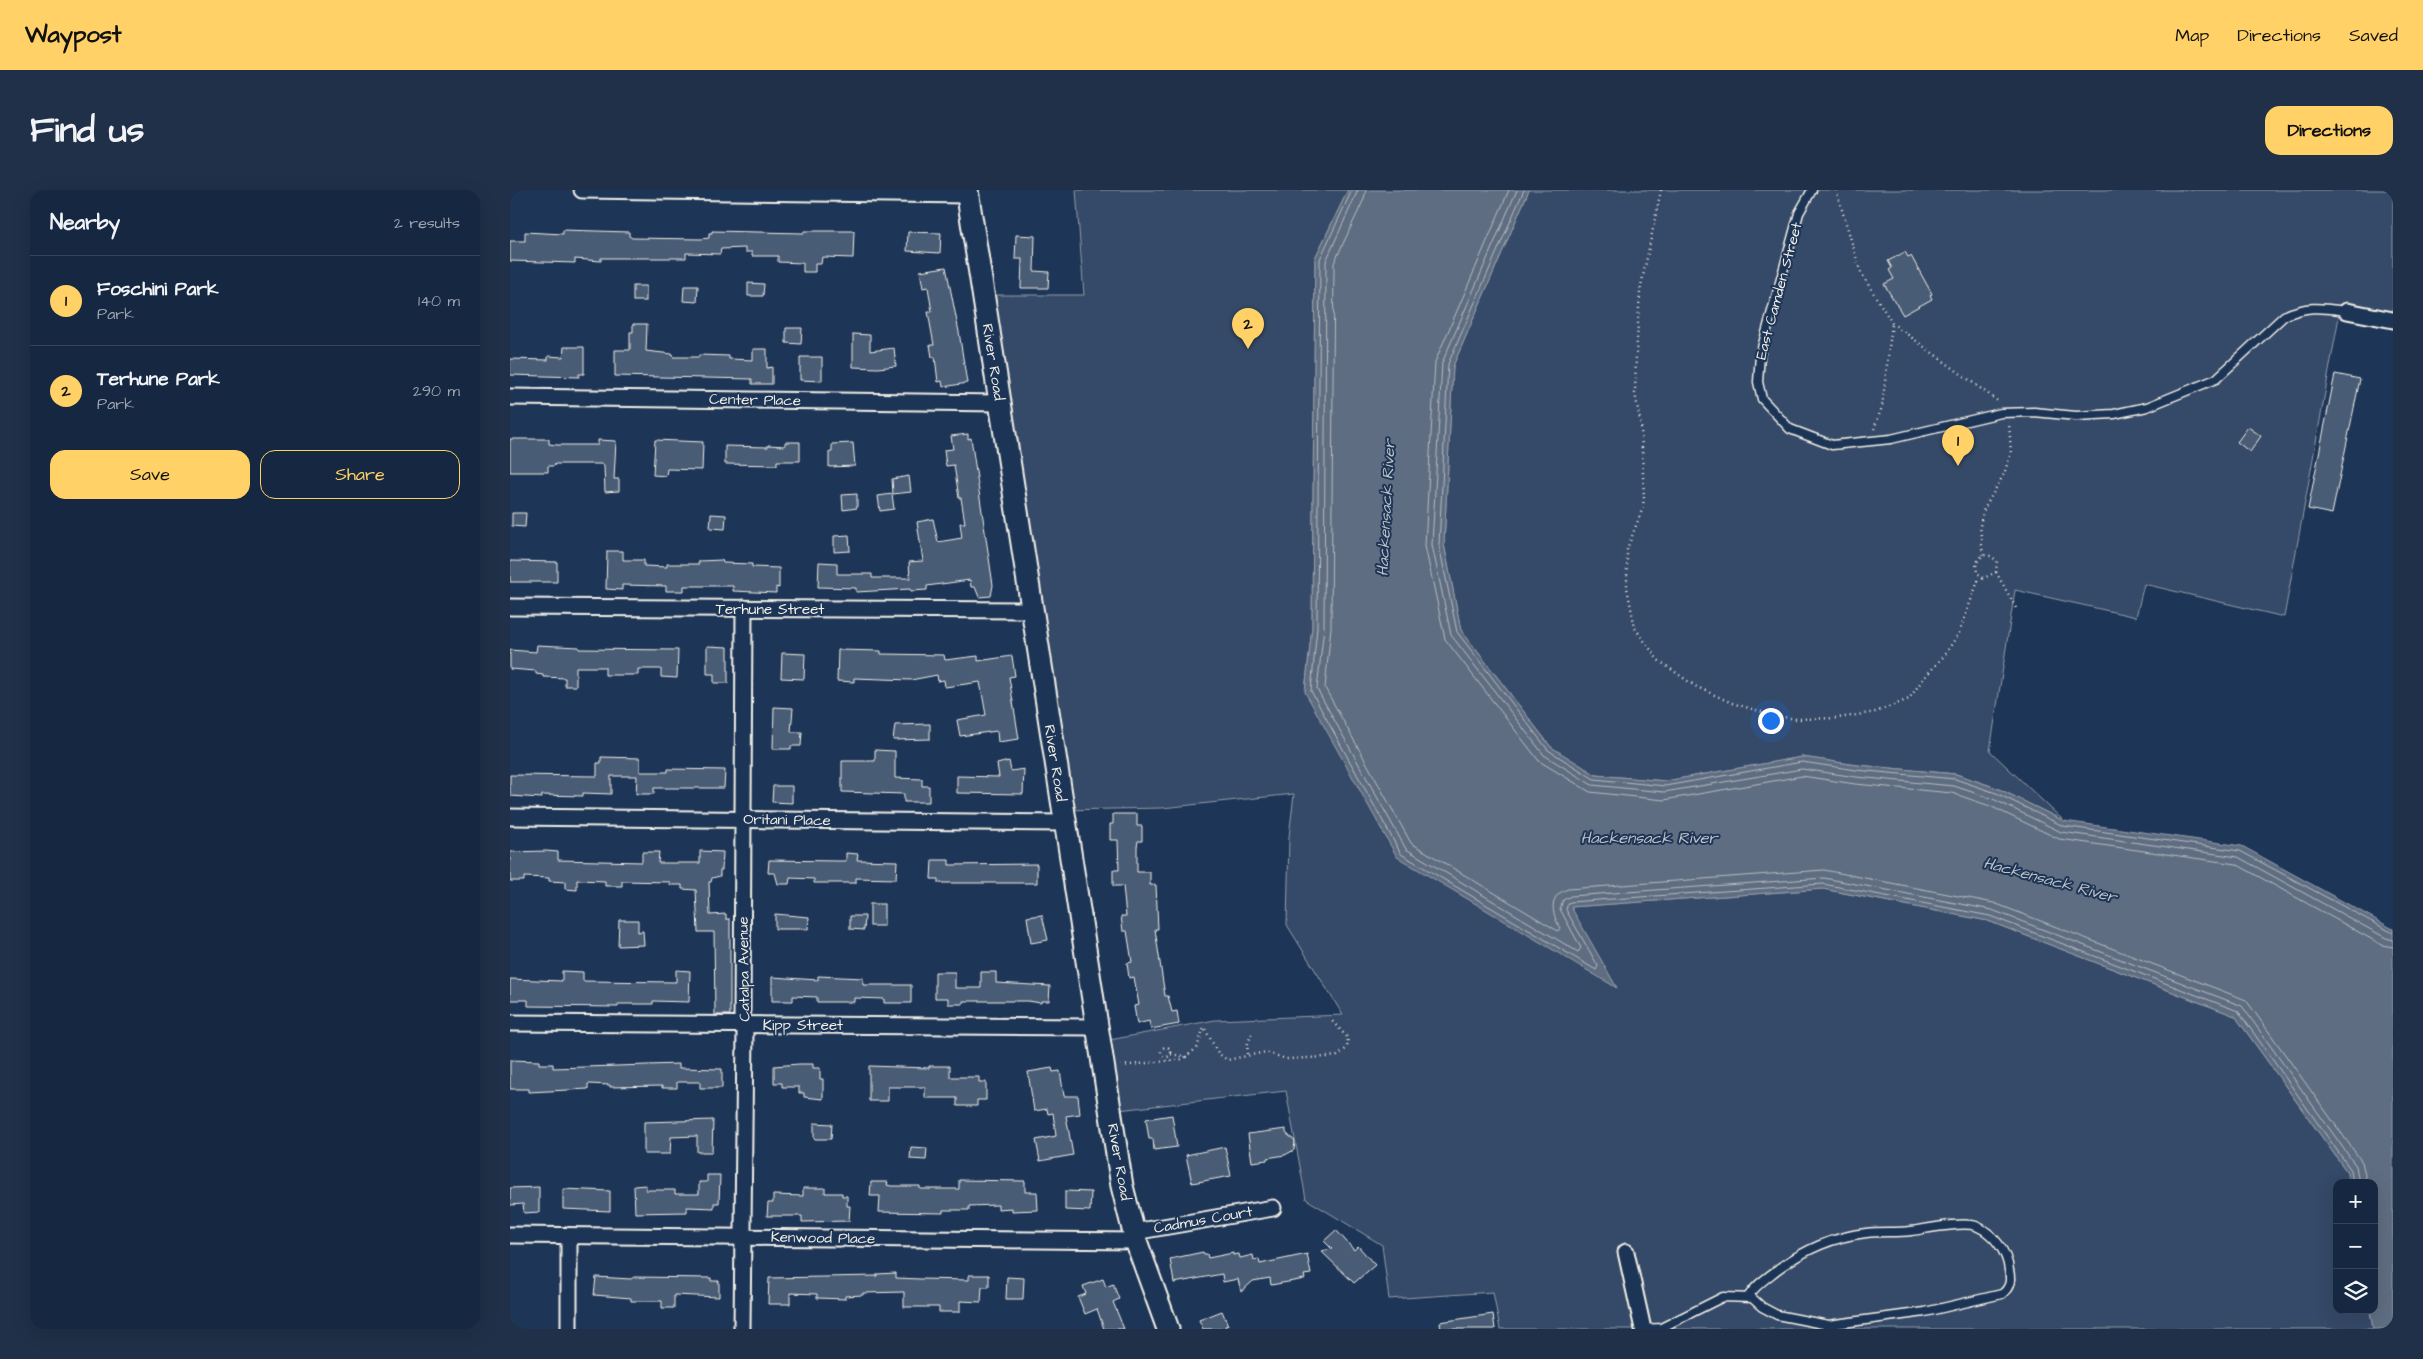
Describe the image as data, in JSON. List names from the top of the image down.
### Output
{
  "streets": {
    "main road": ["River Road"],
    "street": [
      "East Camden Street",
      "Center Place",
      "Terhune Street",
      "Oritani Place",
      "Catalpa Avenue",
      "Kipp Street",
      "Cadmus Court",
      "Kenwood Place"
    ]
  },
  "crossings": [
    ["River Road", "Center Place"],
    ["River Road", "Terhune Street"],
    ["River Road", "Oritani Place"],
    ["River Road", "Kipp Street"],
    ["River Road", "Cadmus Court"],
    ["River Road", "Kenwood Place"],
    ["Terhune Street", "Catalpa Avenue"],
    ["Oritani Place", "Catalpa Avenue"],
    ["Catalpa Avenue", "Kipp Street"],
    ["Catalpa Avenue", "Kenwood Place"],
    ["Cadmus Court", "Kenwood Place"]
  ],
  "water": ["Hackensack River"],
  "page": {
    "header": "Waypost",
    "nav": ["Map", "Directions", "Saved"],
    "title": "Find us",
    "buttons": [
      "Directions",
      ["Save", "Share"]
    ],
    "heading": ["Nearby", "2 results"],
    "list": [
      {
        "mark": "1",
        "name": "Foschini Park",
        "note": "Park",
        "value": "140 m"
      },
      {
        "mark": "2",
        "name": "Terhune Park",
        "note": "Park",
        "value": "290 m"
      }
    ],
    "pins": ["2", "1"],
    "map_buttons": ["+", "−"]
  }
}
